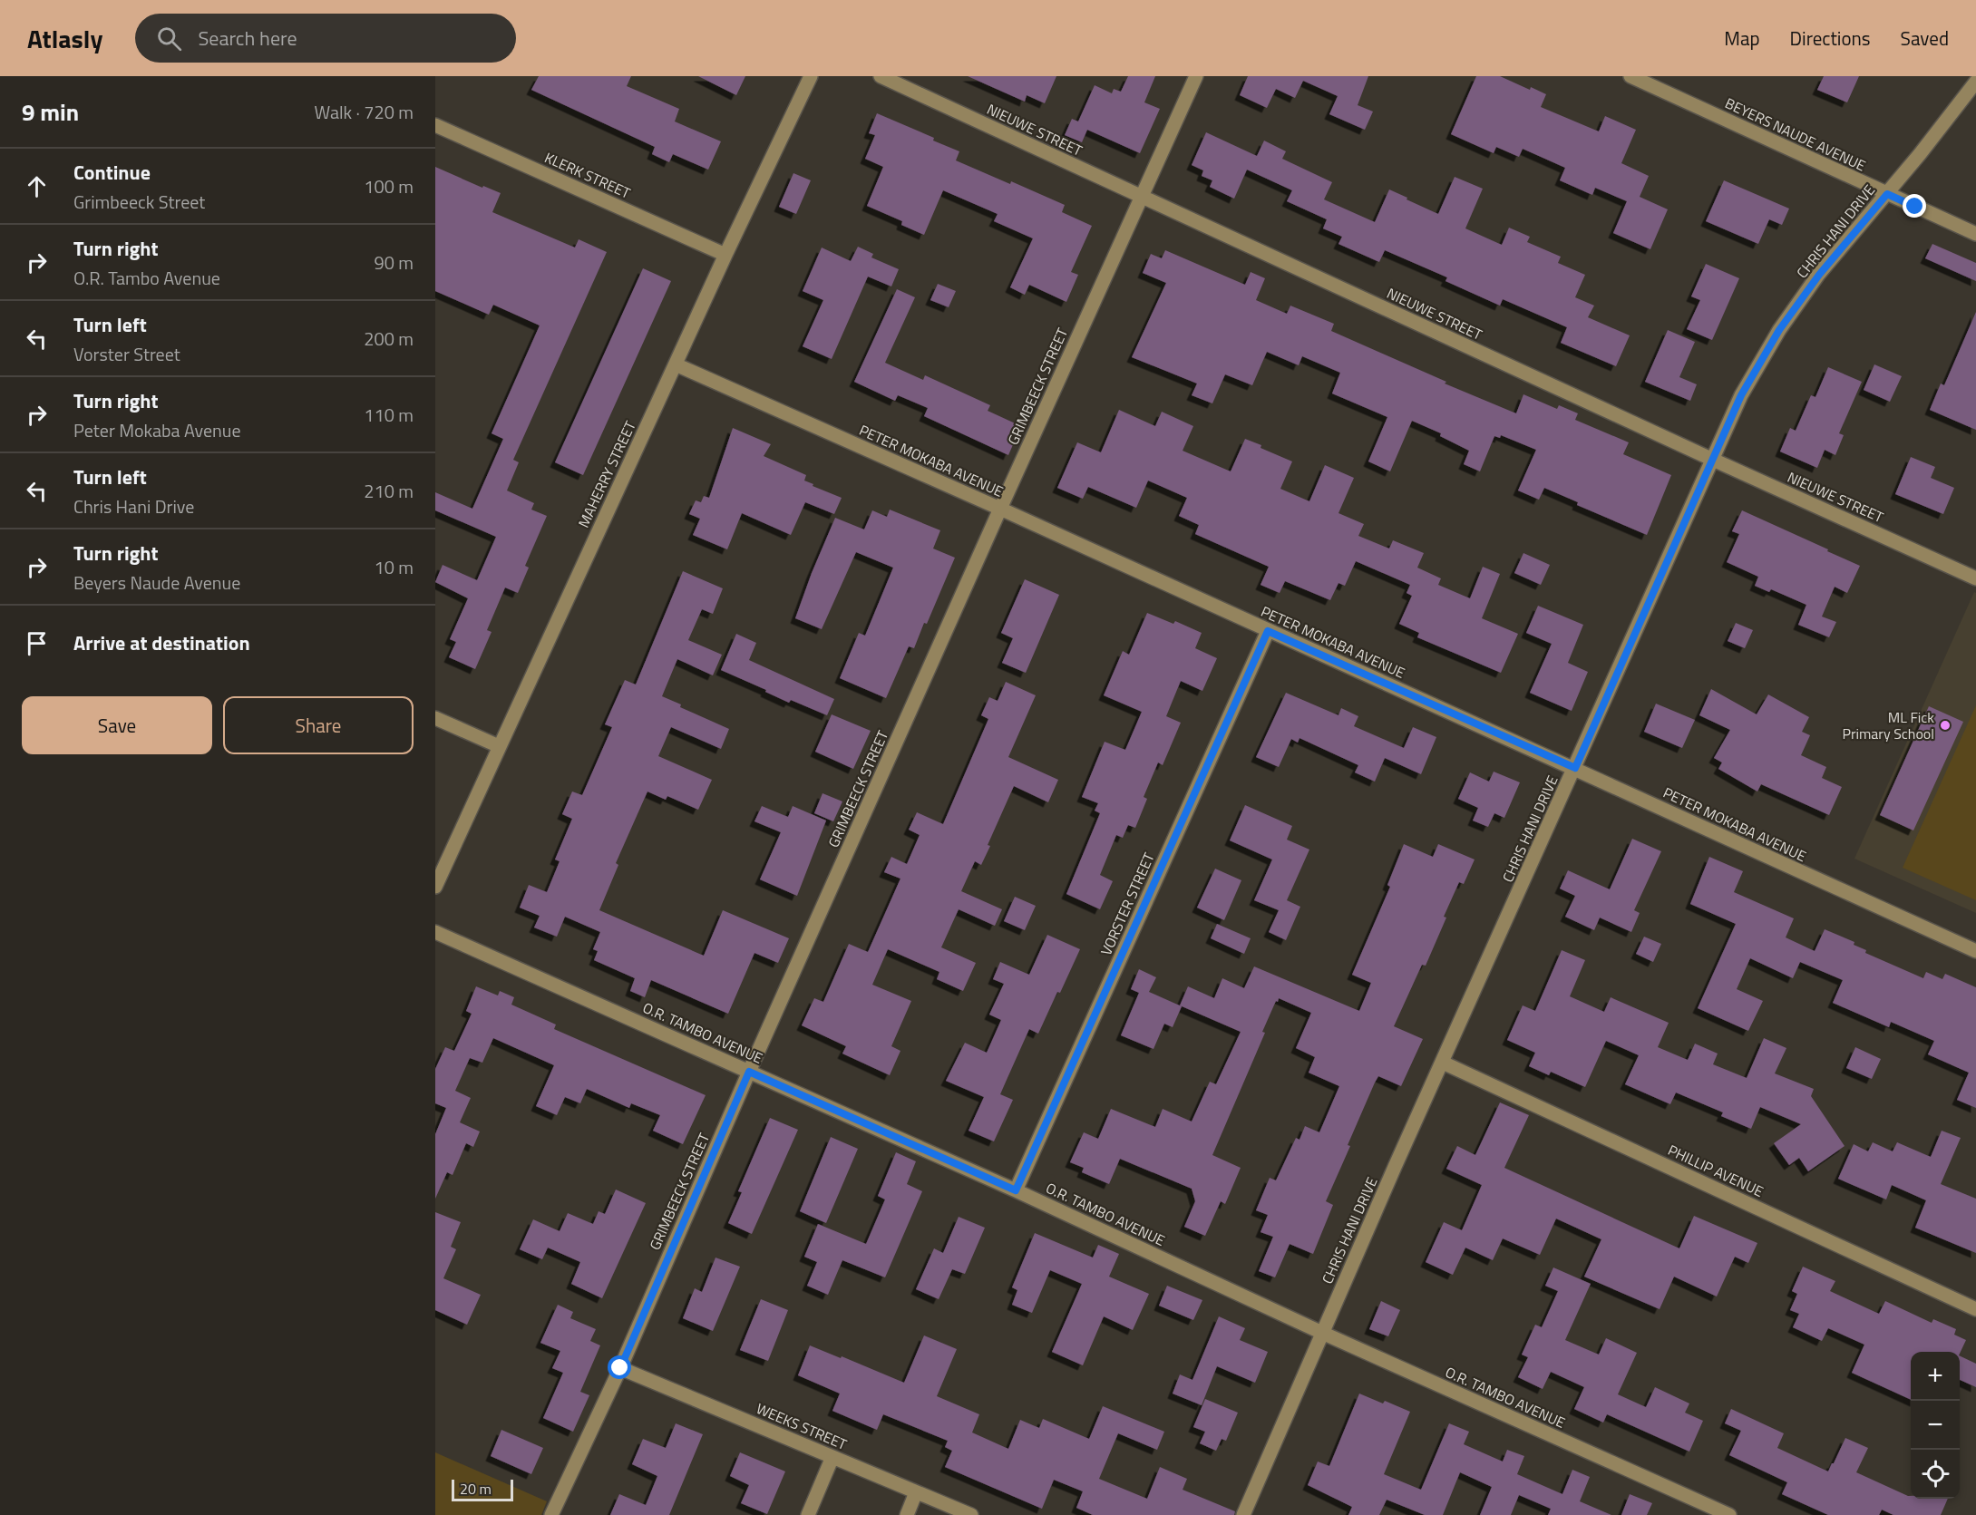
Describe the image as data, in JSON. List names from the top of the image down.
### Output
{
  "streets": {
    "street": [
      "NIEUWE STREET",
      "BEYERS NAUDE AVENUE",
      "KLERK STREET",
      "CHRIS HANI DRIVE",
      "GRIMBEECK STREET",
      "PETER MOKABA AVENUE",
      "MAHERRY STREET",
      "VORSTER STREET",
      "O.R. TAMBO AVENUE",
      "PHILLIP AVENUE",
      "WEEKS STREET"
    ]
  },
  "crossings": [
    ["NIEUWE STREET", "CHRIS HANI DRIVE"],
    ["NIEUWE STREET", "GRIMBEECK STREET"],
    ["BEYERS NAUDE AVENUE", "CHRIS HANI DRIVE"],
    ["KLERK STREET", "MAHERRY STREET"],
    ["CHRIS HANI DRIVE", "PETER MOKABA AVENUE"],
    ["CHRIS HANI DRIVE", "O.R. TAMBO AVENUE"],
    ["CHRIS HANI DRIVE", "PHILLIP AVENUE"],
    ["GRIMBEECK STREET", "PETER MOKABA AVENUE"],
    ["GRIMBEECK STREET", "O.R. TAMBO AVENUE"],
    ["GRIMBEECK STREET", "WEEKS STREET"],
    ["PETER MOKABA AVENUE", "MAHERRY STREET"],
    ["PETER MOKABA AVENUE", "VORSTER STREET"],
    ["VORSTER STREET", "O.R. TAMBO AVENUE"]
  ],
  "places": ["ML Fick Primary School"],
  "scale_bar": "20 m",
  "page": {
    "header": "Atlasly",
    "search": "Search here",
    "nav": ["Map", "Directions", "Saved"],
    "heading": ["9 min", "Walk · 720 m"],
    "list": [
      ["Continue", "Grimbeeck Street", "100 m"],
      ["Turn right", "O.R. Tambo Avenue", "90 m"],
      ["Turn left", "Vorster Street", "200 m"],
      ["Turn right", "Peter Mokaba Avenue", "110 m"],
      ["Turn left", "Chris Hani Drive", "210 m"],
      ["Turn right", "Beyers Naude Avenue", "10 m"],
      "Arrive at destination"
    ],
    "buttons": ["Save", "Share"],
    "map_buttons": ["+", "−"],
    "scale": "20 m"
  }
}
